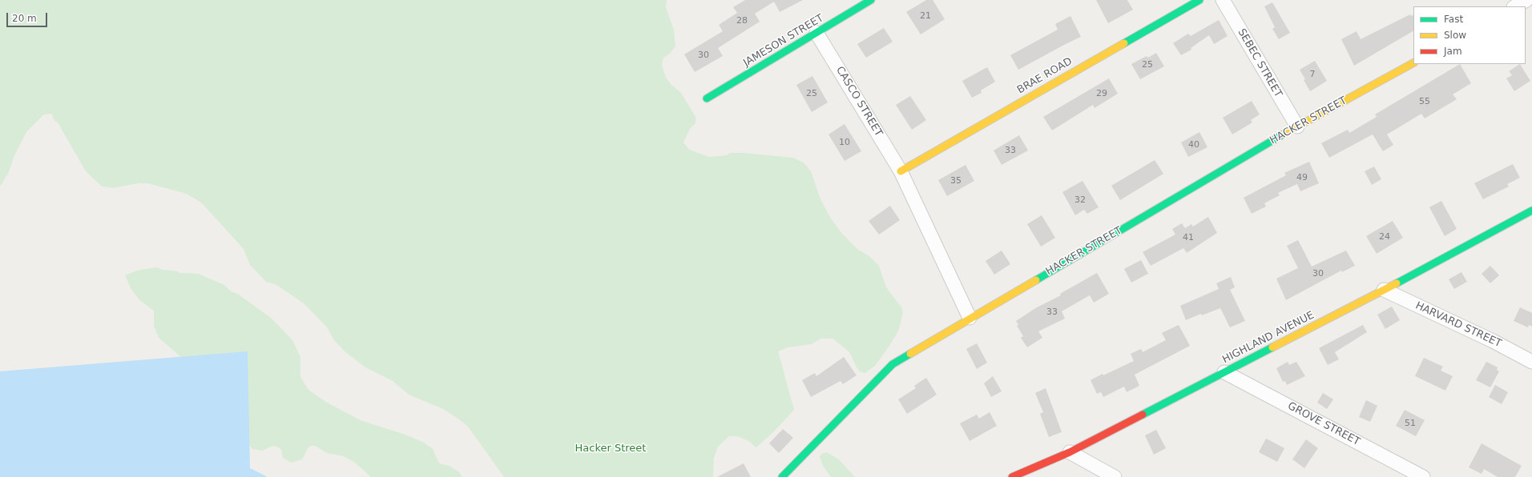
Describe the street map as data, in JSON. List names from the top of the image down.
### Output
{
  "streets": {
    "street": [
      "JAMESON STREET",
      "SEBEC STREET",
      "BRAE ROAD",
      "CASCO STREET",
      "HACKER STREET",
      "HARVARD STREET",
      "HIGHLAND AVENUE",
      "GROVE STREET"
    ]
  },
  "crossings": [
    ["JAMESON STREET", "CASCO STREET"],
    ["SEBEC STREET", "HACKER STREET"],
    ["BRAE ROAD", "CASCO STREET"],
    ["CASCO STREET", "HACKER STREET"],
    ["HARVARD STREET", "HIGHLAND AVENUE"],
    ["HIGHLAND AVENUE", "GROVE STREET"]
  ],
  "parks": ["Hacker Street"],
  "house_numbers": [
    "21",
    "28",
    "30",
    "25",
    "7",
    "25",
    "29",
    "55",
    "10",
    "40",
    "33",
    "49",
    "35",
    "32",
    "24",
    "41",
    "30",
    "33",
    "51"
  ],
  "legend": ["Fast", "Slow", "Jam"],
  "scale_bar": "20 m"
}
